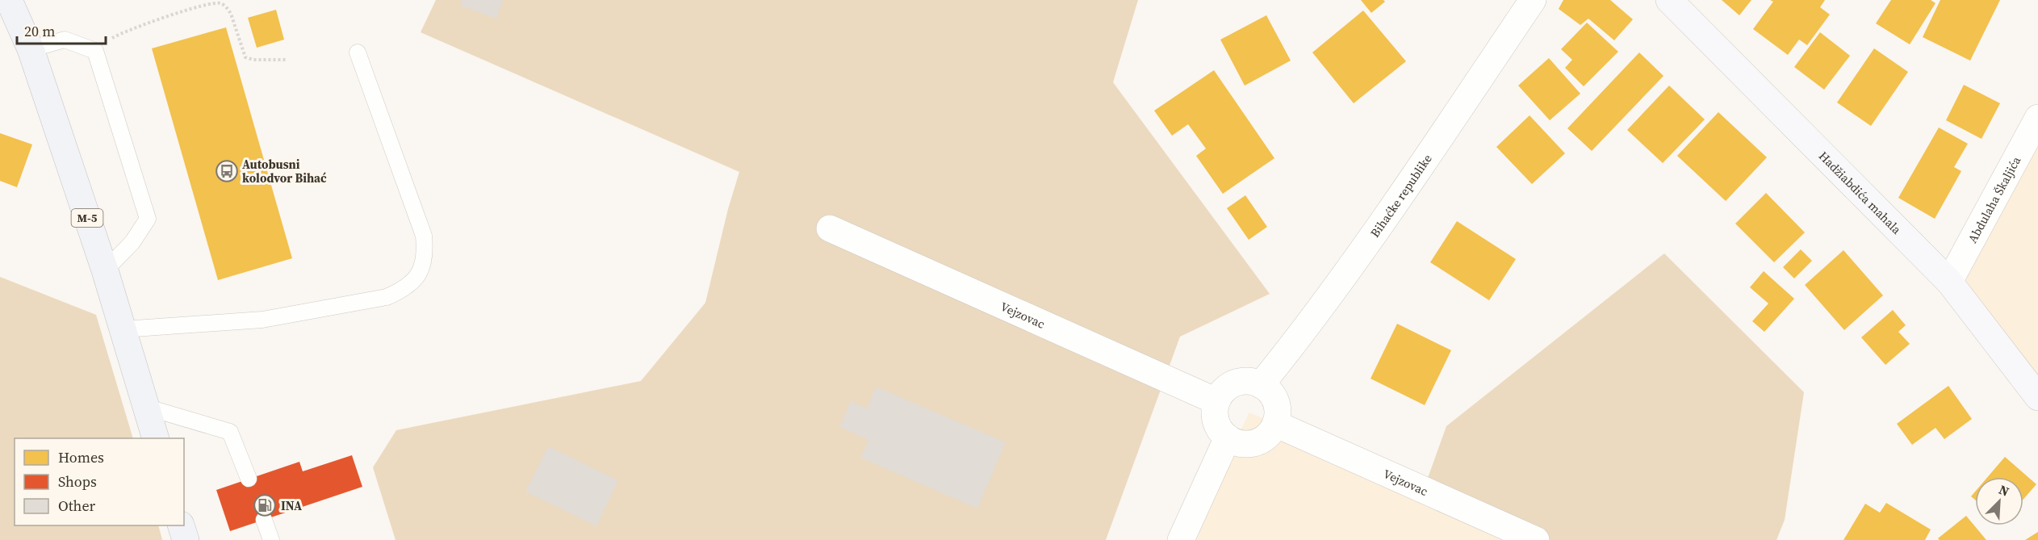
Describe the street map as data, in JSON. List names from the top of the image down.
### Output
{
  "streets": {
    "main road": ["M-5"],
    "street": [
      "Hadžiabdića mahala",
      "Bihaćke republike",
      "Abdulaha Škaljića",
      "Vejzovac"
    ]
  },
  "crossings": [
    ["Hadžiabdića mahala", "Abdulaha Škaljića"],
    ["Bihaćke republike", "Vejzovac"]
  ],
  "places": {
    "bus stop": ["Autobusni kolodvor Bihać"],
    "fuel station": ["INA"]
  },
  "legend": ["Homes", "Shops", "Other"],
  "scale_bar": "20 m",
  "north": "top right"
}
